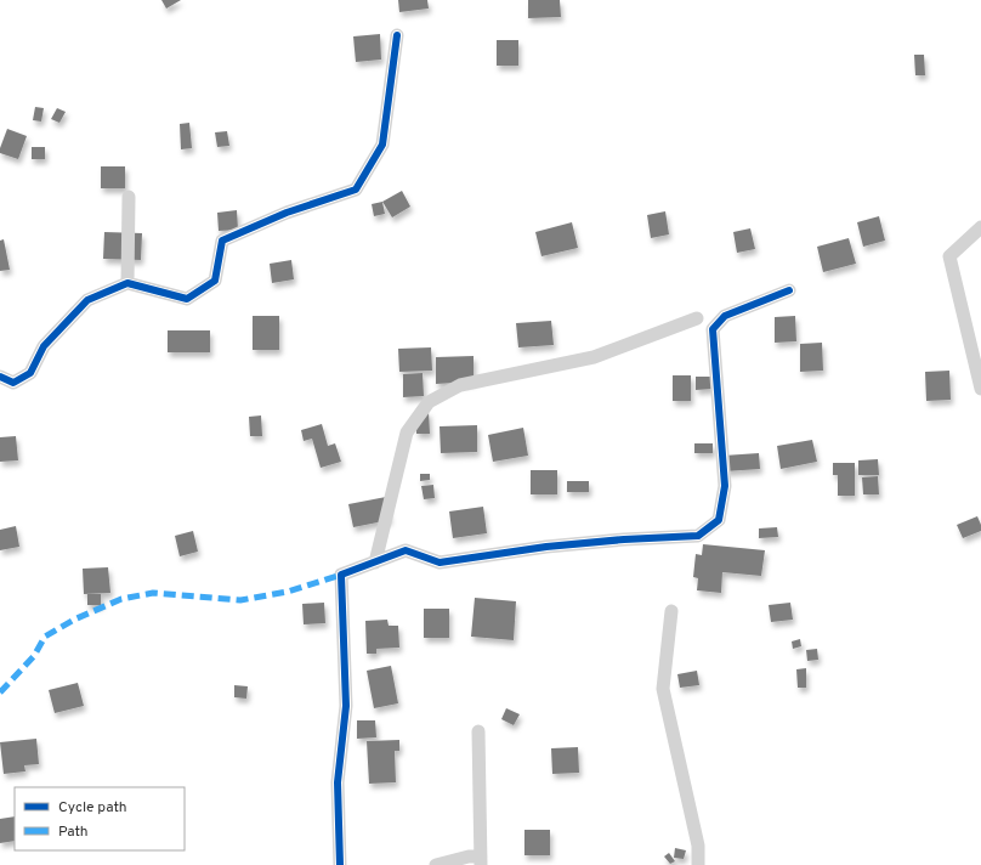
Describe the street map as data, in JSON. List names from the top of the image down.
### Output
{
  "legend": ["Cycle path", "Path"]
}
